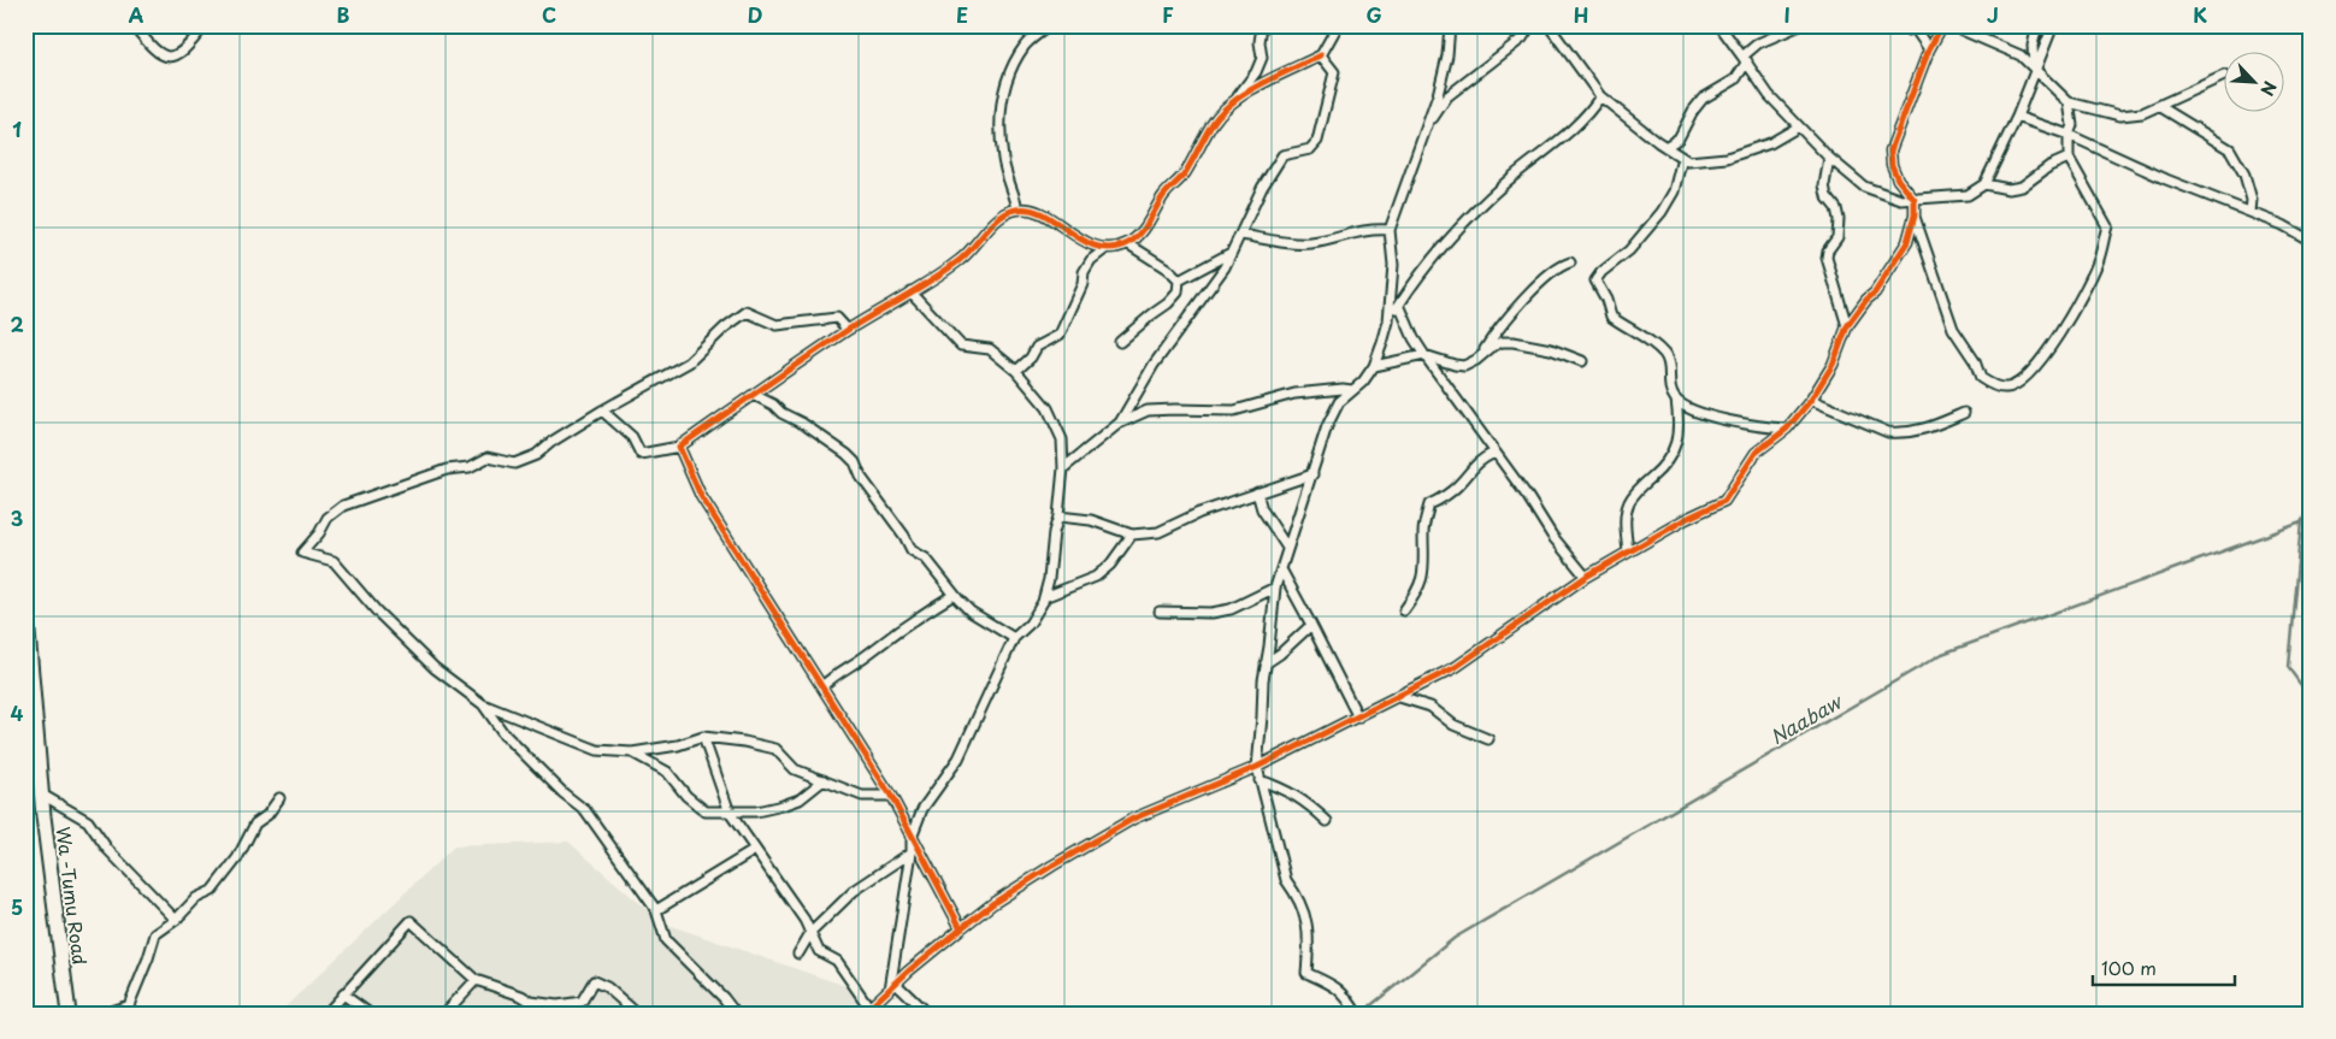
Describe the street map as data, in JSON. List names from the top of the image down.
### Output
{
  "streets": {
    "highway": ["Wa -Tumu Road"]
  },
  "water": ["Naabaw"],
  "scale_bar": "100 m",
  "north": "bottom right",
  "grid": {
    "columns": [
      "A",
      "B",
      "C",
      "D",
      "E",
      "F",
      "G",
      "H",
      "I",
      "J",
      "K"
    ],
    "rows": [
      "1",
      "2",
      "3",
      "4",
      "5"
    ]
  }
}
